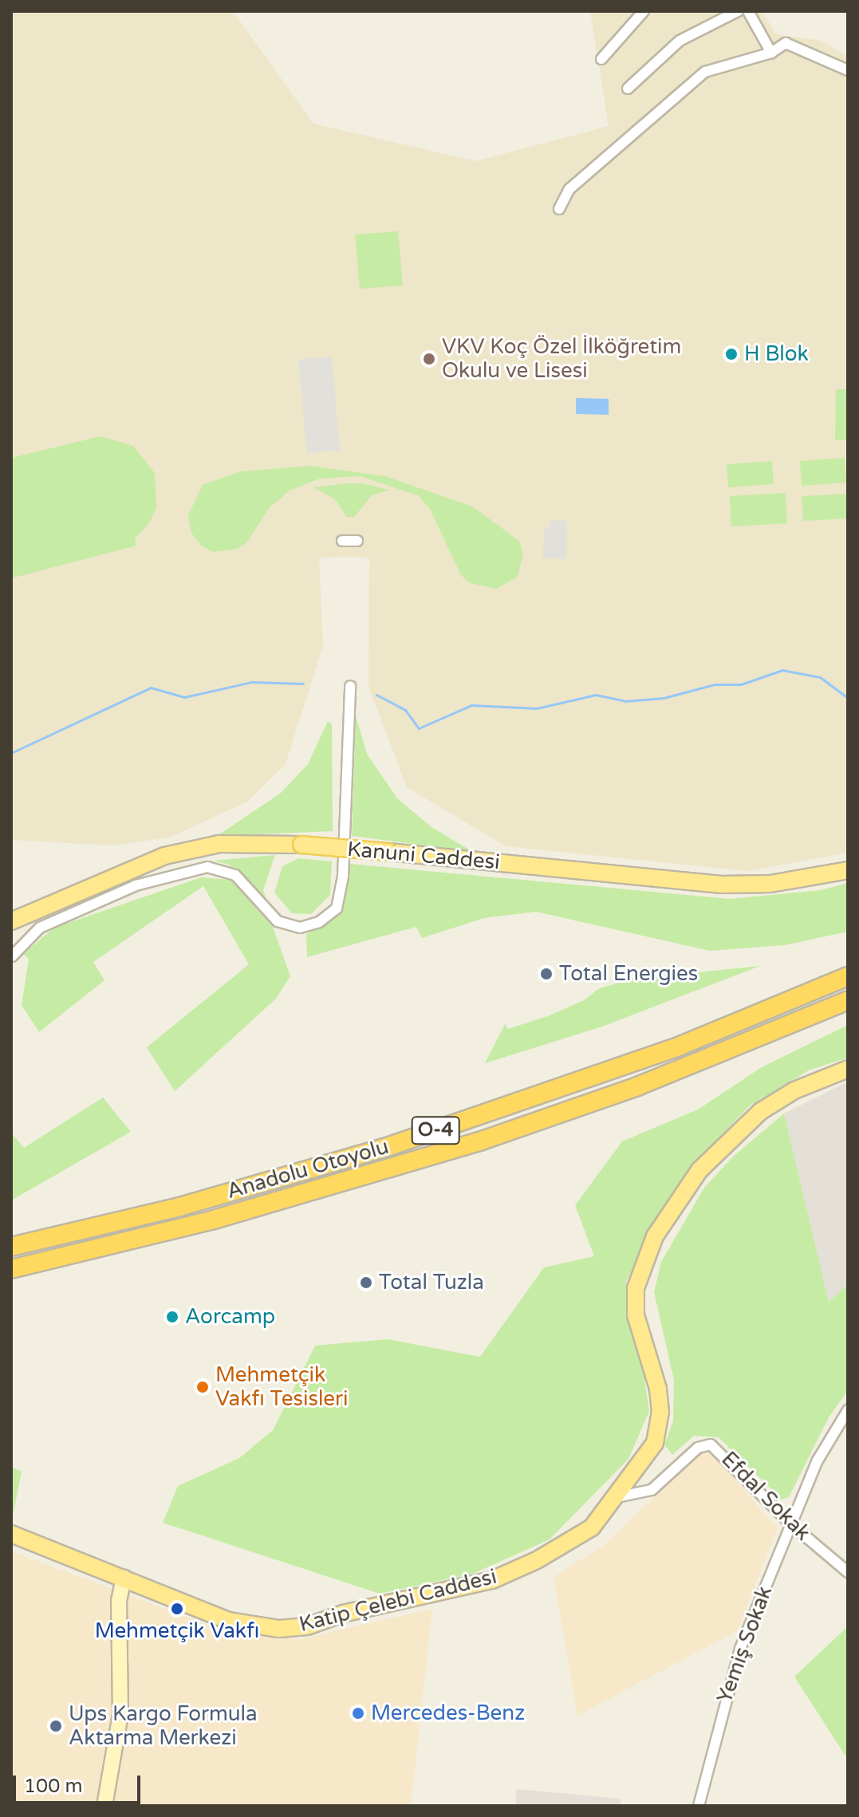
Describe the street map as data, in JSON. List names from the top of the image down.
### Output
{
  "streets": {
    "highway": ["O-4", "Anadolu Otoyolu"],
    "main road": ["Kanuni Caddesi", "Katip Çelebi Caddesi"],
    "street": ["Efdal Sokak", "Yemiş Sokak"]
  },
  "crossings": [
    ["Efdal Sokak", "Katip Çelebi Caddesi"],
    ["Efdal Sokak", "Yemiş Sokak"]
  ],
  "places": [
    "H Blok",
    "VKV Koç Özel İlköğretim Okulu ve Lisesi",
    "Total Energies",
    "Total Tuzla",
    "Aorcamp",
    "Mehmetçik Vakfı Tesisleri",
    "Mehmetçik Vakfı",
    "Mercedes-Benz",
    "Ups Kargo Formula Aktarma Merkezi"
  ],
  "scale_bar": "100 m"
}
